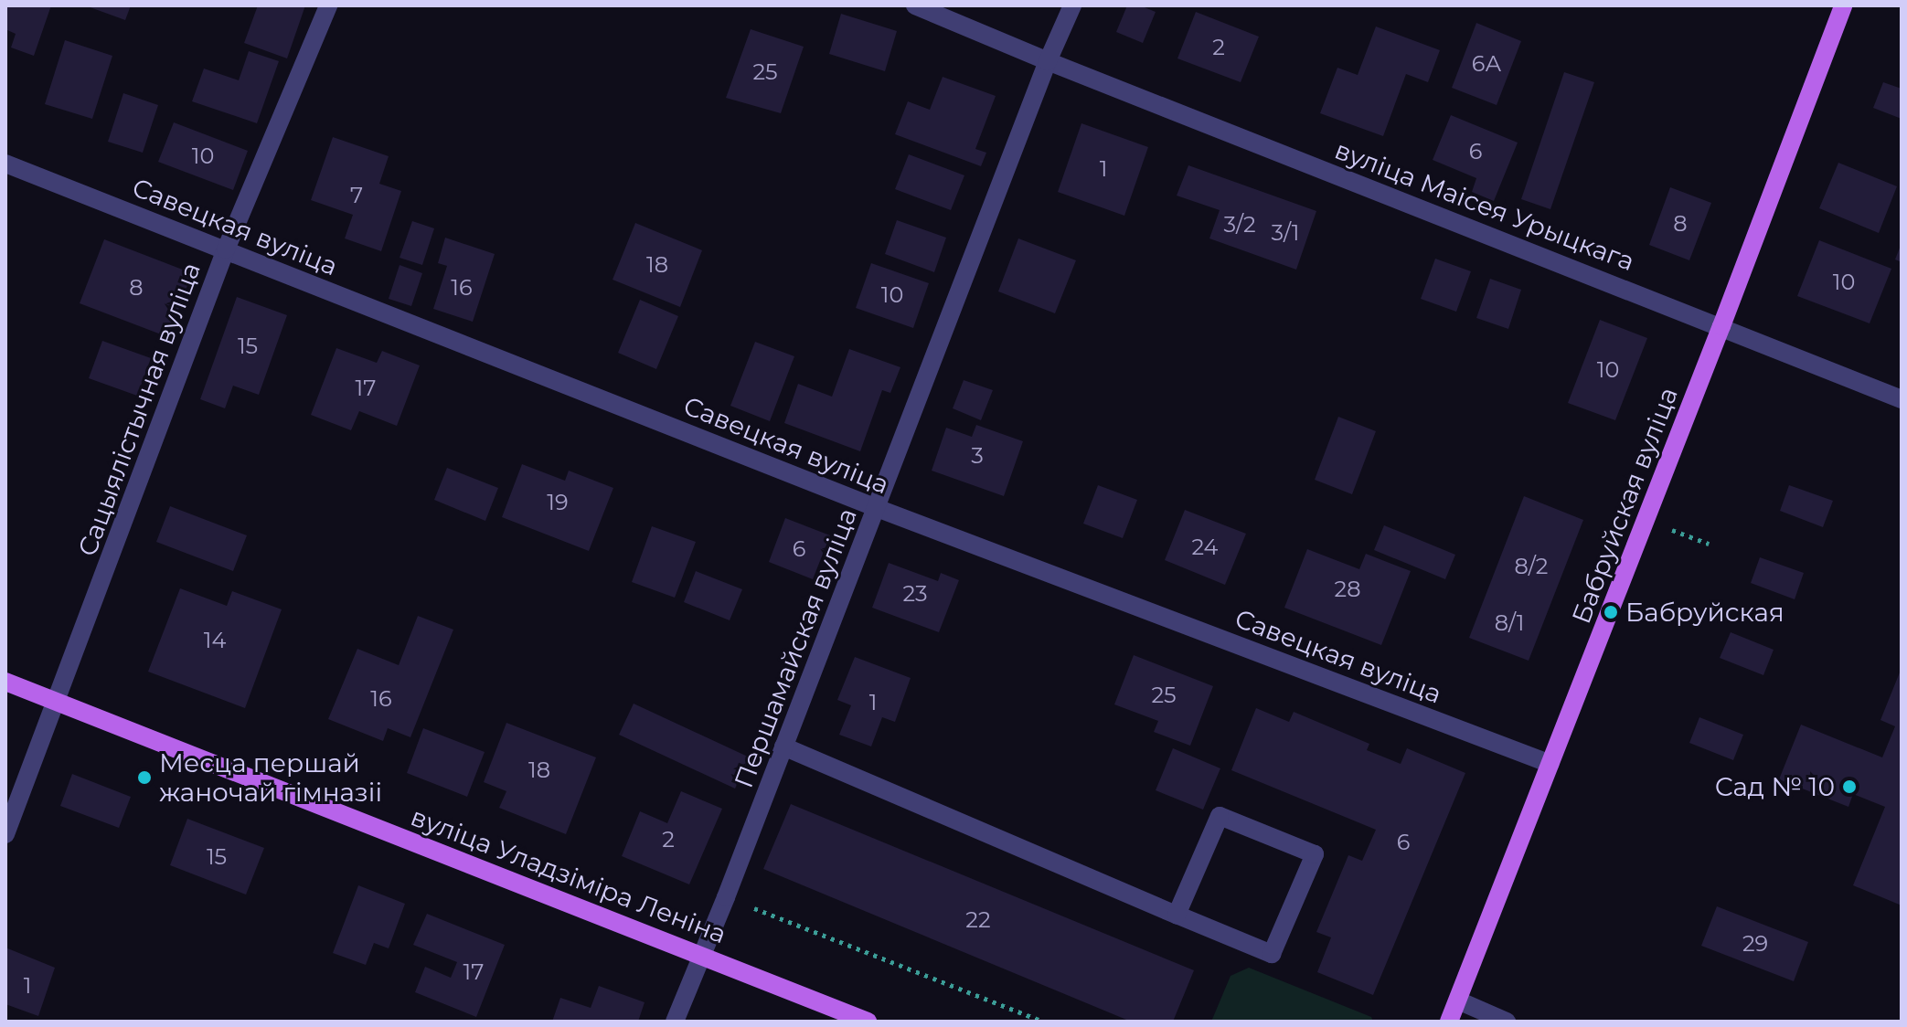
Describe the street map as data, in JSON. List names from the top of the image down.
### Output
{
  "streets": {
    "main road": ["Бабруйская вуліца", "вуліца Уладзіміра Леніна"],
    "street": [
      "вуліца Маісея Урыцкага",
      "Савецкая вуліца",
      "Сацыялістычная вуліца",
      "Першамайская вуліца"
    ]
  },
  "crossings": [
    ["вуліца Маісея Урыцкага", "Бабруйская вуліца"],
    ["вуліца Маісея Урыцкага", "Першамайская вуліца"],
    ["Савецкая вуліца", "Сацыялістычная вуліца"],
    ["Савецкая вуліца", "Бабруйская вуліца"],
    ["Савецкая вуліца", "Першамайская вуліца"],
    ["Сацыялістычная вуліца", "вуліца Уладзіміра Леніна"],
    ["Першамайская вуліца", "вуліца Уладзіміра Леніна"]
  ],
  "places": ["Бабруйская", "Месца першай жаночай гімназіі", "Сад № 10"],
  "house_numbers": [
    "2",
    "6А",
    "25",
    "6",
    "10",
    "1",
    "7",
    "8",
    "3/2",
    "3/1",
    "18",
    "10",
    "8",
    "16",
    "10",
    "15",
    "10",
    "17",
    "3",
    "19",
    "24",
    "6",
    "8/2",
    "28",
    "23",
    "8/1",
    "14",
    "25",
    "16",
    "1",
    "18",
    "2",
    "6",
    "15",
    "22",
    "29",
    "17",
    "1"
  ]
}
